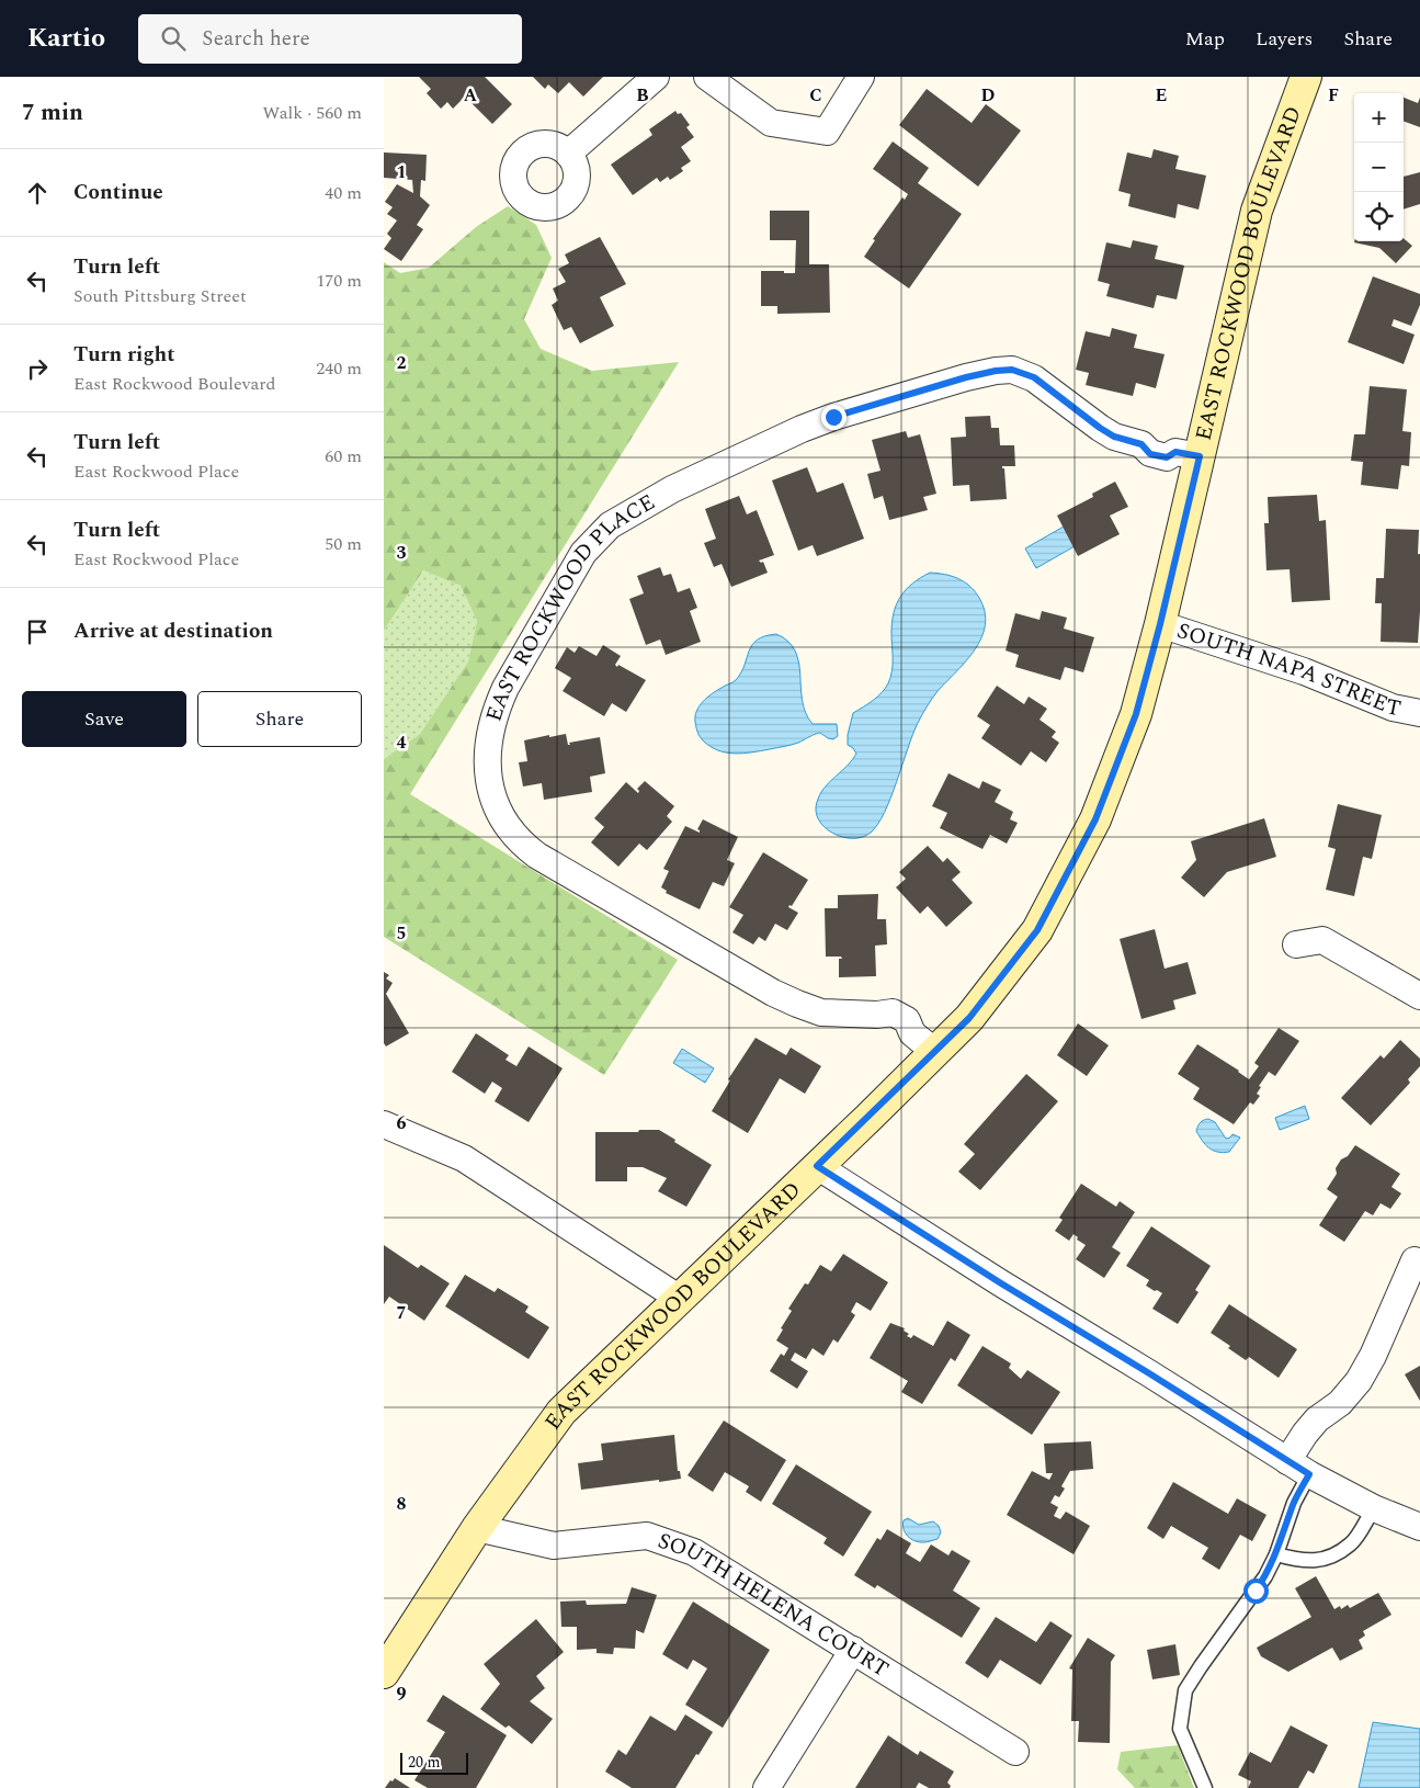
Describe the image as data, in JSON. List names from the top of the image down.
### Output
{
  "streets": {
    "street": [
      "EAST ROCKWOOD BOULEVARD",
      "EAST ROCKWOOD PLACE",
      "SOUTH NAPA STREET",
      "SOUTH HELENA COURT"
    ]
  },
  "crossings": [
    ["EAST ROCKWOOD BOULEVARD", "EAST ROCKWOOD PLACE"],
    ["EAST ROCKWOOD BOULEVARD", "SOUTH NAPA STREET"],
    ["EAST ROCKWOOD BOULEVARD", "SOUTH HELENA COURT"]
  ],
  "scale_bar": "20 m",
  "page": {
    "header": "Kartio",
    "search": "Search here",
    "nav": ["Map", "Layers", "Share"],
    "heading": ["7 min", "Walk · 560 m"],
    "map_buttons": ["+", "−"],
    "list": [
      ["Continue", "40 m"],
      ["Turn left", "South Pittsburg Street", "170 m"],
      ["Turn right", "East Rockwood Boulevard", "240 m"],
      ["Turn left", "East Rockwood Place", "60 m"],
      ["Turn left", "East Rockwood Place", "50 m"],
      "Arrive at destination"
    ],
    "buttons": ["Save", "Share"],
    "scale": "20 m"
  },
  "grid": {
    "columns": [
      "A",
      "B",
      "C",
      "D",
      "E",
      "F"
    ],
    "rows": [
      "1",
      "2",
      "3",
      "4",
      "5",
      "6",
      "7",
      "8",
      "9"
    ]
  }
}
